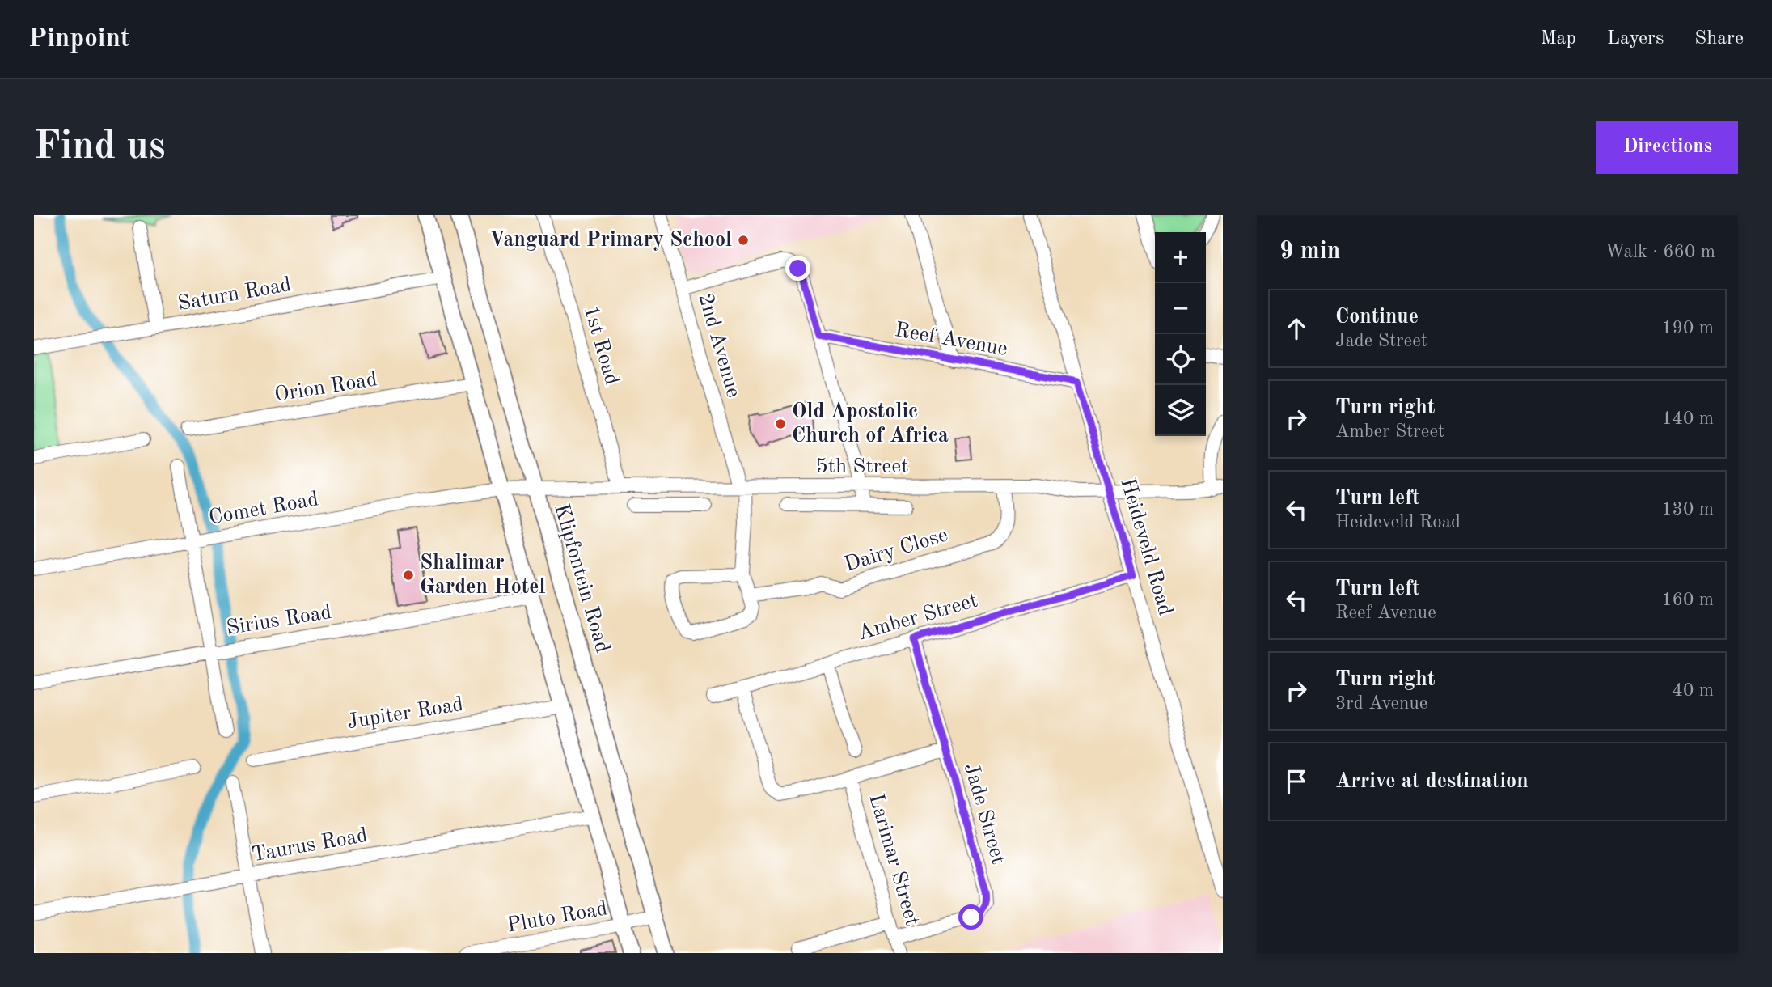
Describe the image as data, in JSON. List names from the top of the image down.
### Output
{
  "streets": {
    "main road": ["Klipfontein Road"],
    "street": [
      "Saturn Road",
      "Reef Avenue",
      "1st Road",
      "2nd Avenue",
      "Orion Road",
      "5th Street",
      "Comet Road",
      "Heideveld Road",
      "Dairy Close",
      "Amber Street",
      "Sirius Road",
      "Jupiter Road",
      "Jade Street",
      "Taurus Road",
      "Larimar Street",
      "Pluto Road"
    ]
  },
  "crossings": [
    ["Reef Avenue", "Heideveld Road"],
    ["1st Road", "5th Street"],
    ["2nd Avenue", "5th Street"],
    ["5th Street", "Comet Road"],
    ["5th Street", "Heideveld Road"],
    ["5th Street", "Dairy Close"],
    ["5th Street", "Klipfontein Road"],
    ["Heideveld Road", "Amber Street"],
    ["Klipfontein Road", "Pluto Road"],
    ["Amber Street", "Jade Street"],
    ["Jade Street", "Larimar Street"]
  ],
  "places": ["Vanguard Primary School", "Old Apostolic Church of Africa", "Shalimar Garden Hotel"],
  "page": {
    "header": "Pinpoint",
    "nav": ["Map", "Layers", "Share"],
    "buttons": "Directions",
    "title": "Find us",
    "heading": ["9 min", "Walk · 660 m"],
    "map_buttons": ["+", "−"],
    "list": [
      ["Continue", "Jade Street", "190 m"],
      ["Turn right", "Amber Street", "140 m"],
      ["Turn left", "Heideveld Road", "130 m"],
      ["Turn left", "Reef Avenue", "160 m"],
      ["Turn right", "3rd Avenue", "40 m"],
      "Arrive at destination"
    ]
  }
}
